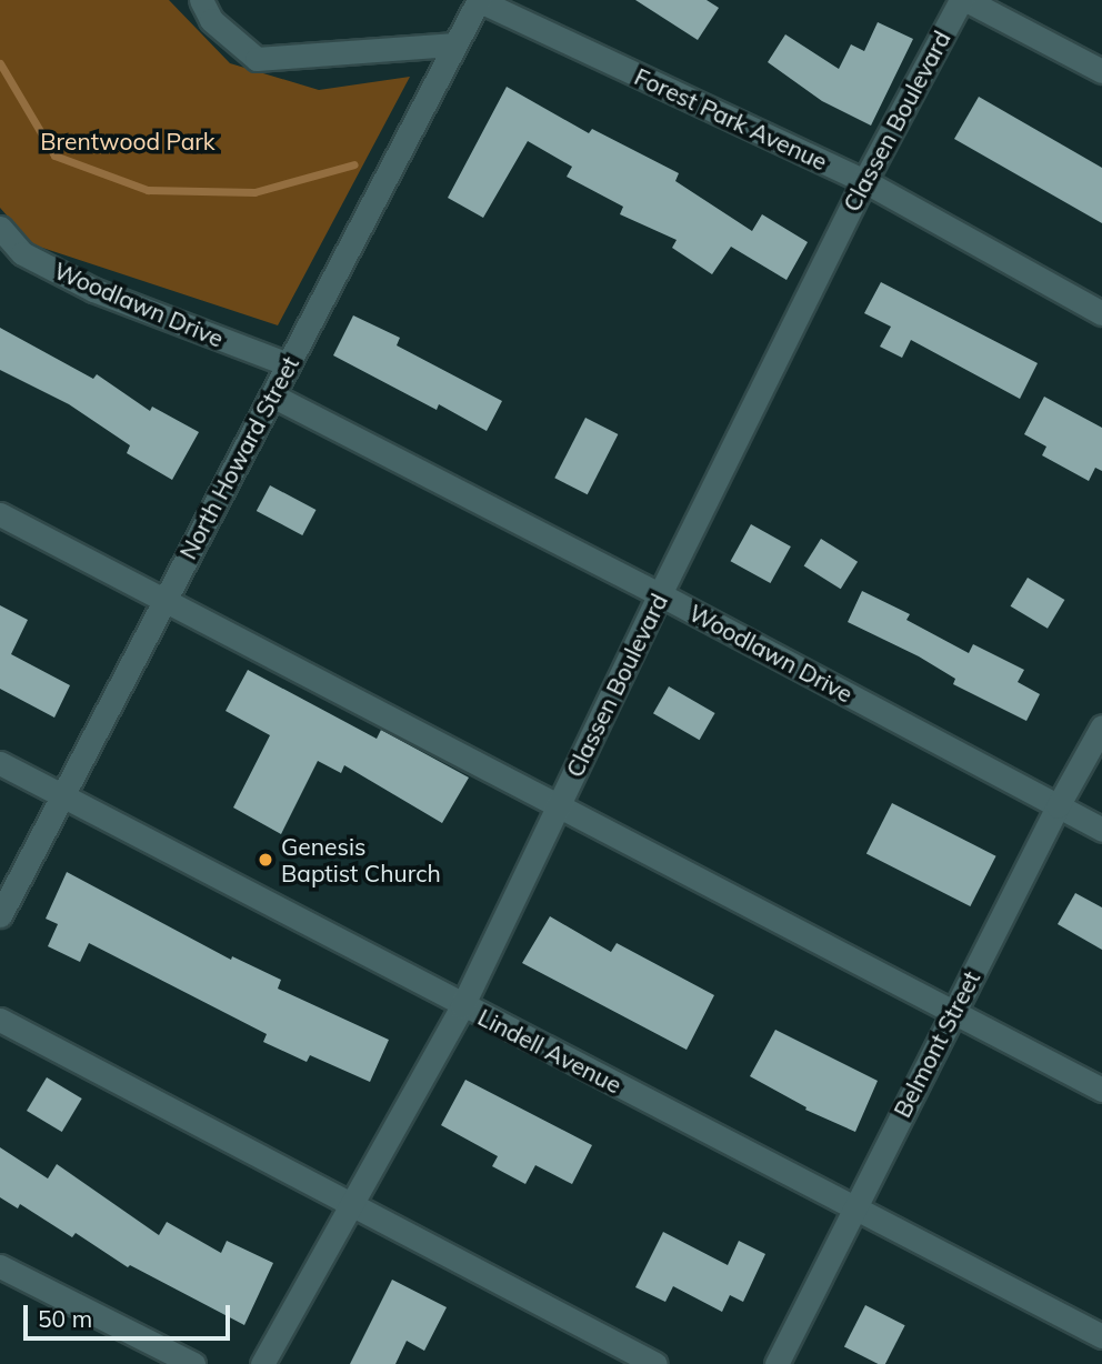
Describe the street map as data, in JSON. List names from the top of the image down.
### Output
{
  "streets": {
    "street": [
      "Forest Park Avenue",
      "Classen Boulevard",
      "Woodlawn Drive",
      "North Howard Street",
      "Belmont Street",
      "Lindell Avenue"
    ]
  },
  "crossings": [
    ["Forest Park Avenue", "Classen Boulevard"],
    ["Forest Park Avenue", "North Howard Street"],
    ["Classen Boulevard", "Woodlawn Drive"],
    ["Classen Boulevard", "Lindell Avenue"],
    ["Woodlawn Drive", "North Howard Street"],
    ["Woodlawn Drive", "Belmont Street"],
    ["North Howard Street", "Lindell Avenue"],
    ["Belmont Street", "Lindell Avenue"]
  ],
  "parks": ["Brentwood Park"],
  "places": ["Genesis Baptist Church"],
  "scale_bar": "50 m"
}
